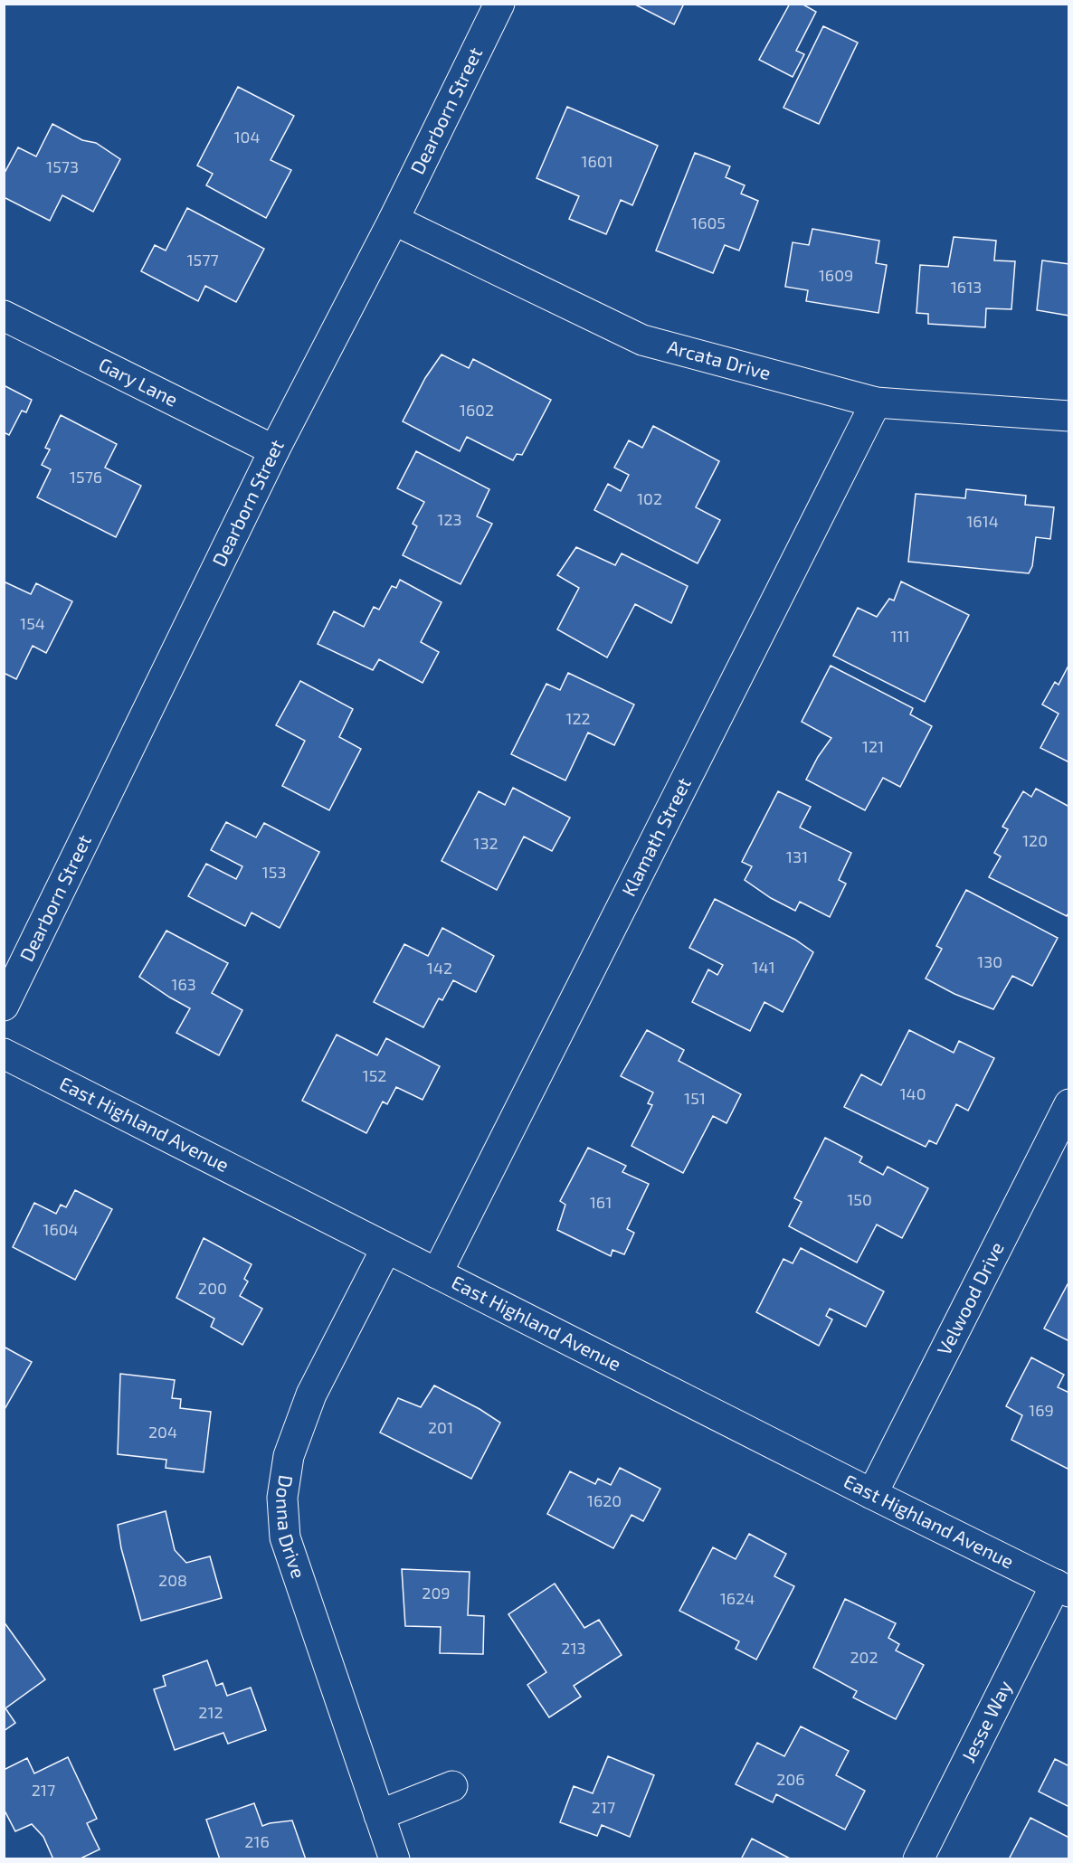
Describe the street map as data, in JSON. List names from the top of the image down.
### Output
{
  "streets": {
    "street": [
      "Dearborn Street",
      "Arcata Drive",
      "Gary Lane",
      "Klamath Street",
      "East Highland Avenue",
      "Velwood Drive",
      "Donna Drive",
      "Jesse Way"
    ]
  },
  "crossings": [
    ["Dearborn Street", "Arcata Drive"],
    ["Dearborn Street", "Gary Lane"],
    ["Arcata Drive", "Klamath Street"],
    ["Klamath Street", "East Highland Avenue"],
    ["East Highland Avenue", "Velwood Drive"],
    ["East Highland Avenue", "Donna Drive"],
    ["East Highland Avenue", "Jesse Way"]
  ],
  "house_numbers": [
    "104",
    "1601",
    "1573",
    "1605",
    "1577",
    "1609",
    "1613",
    "1602",
    "1576",
    "102",
    "123",
    "1614",
    "154",
    "111",
    "122",
    "121",
    "120",
    "132",
    "131",
    "153",
    "130",
    "141",
    "142",
    "163",
    "152",
    "140",
    "151",
    "150",
    "161",
    "1604",
    "200",
    "169",
    "201",
    "204",
    "1620",
    "208",
    "209",
    "1624",
    "213",
    "202",
    "212",
    "206",
    "217",
    "217",
    "216"
  ]
}
